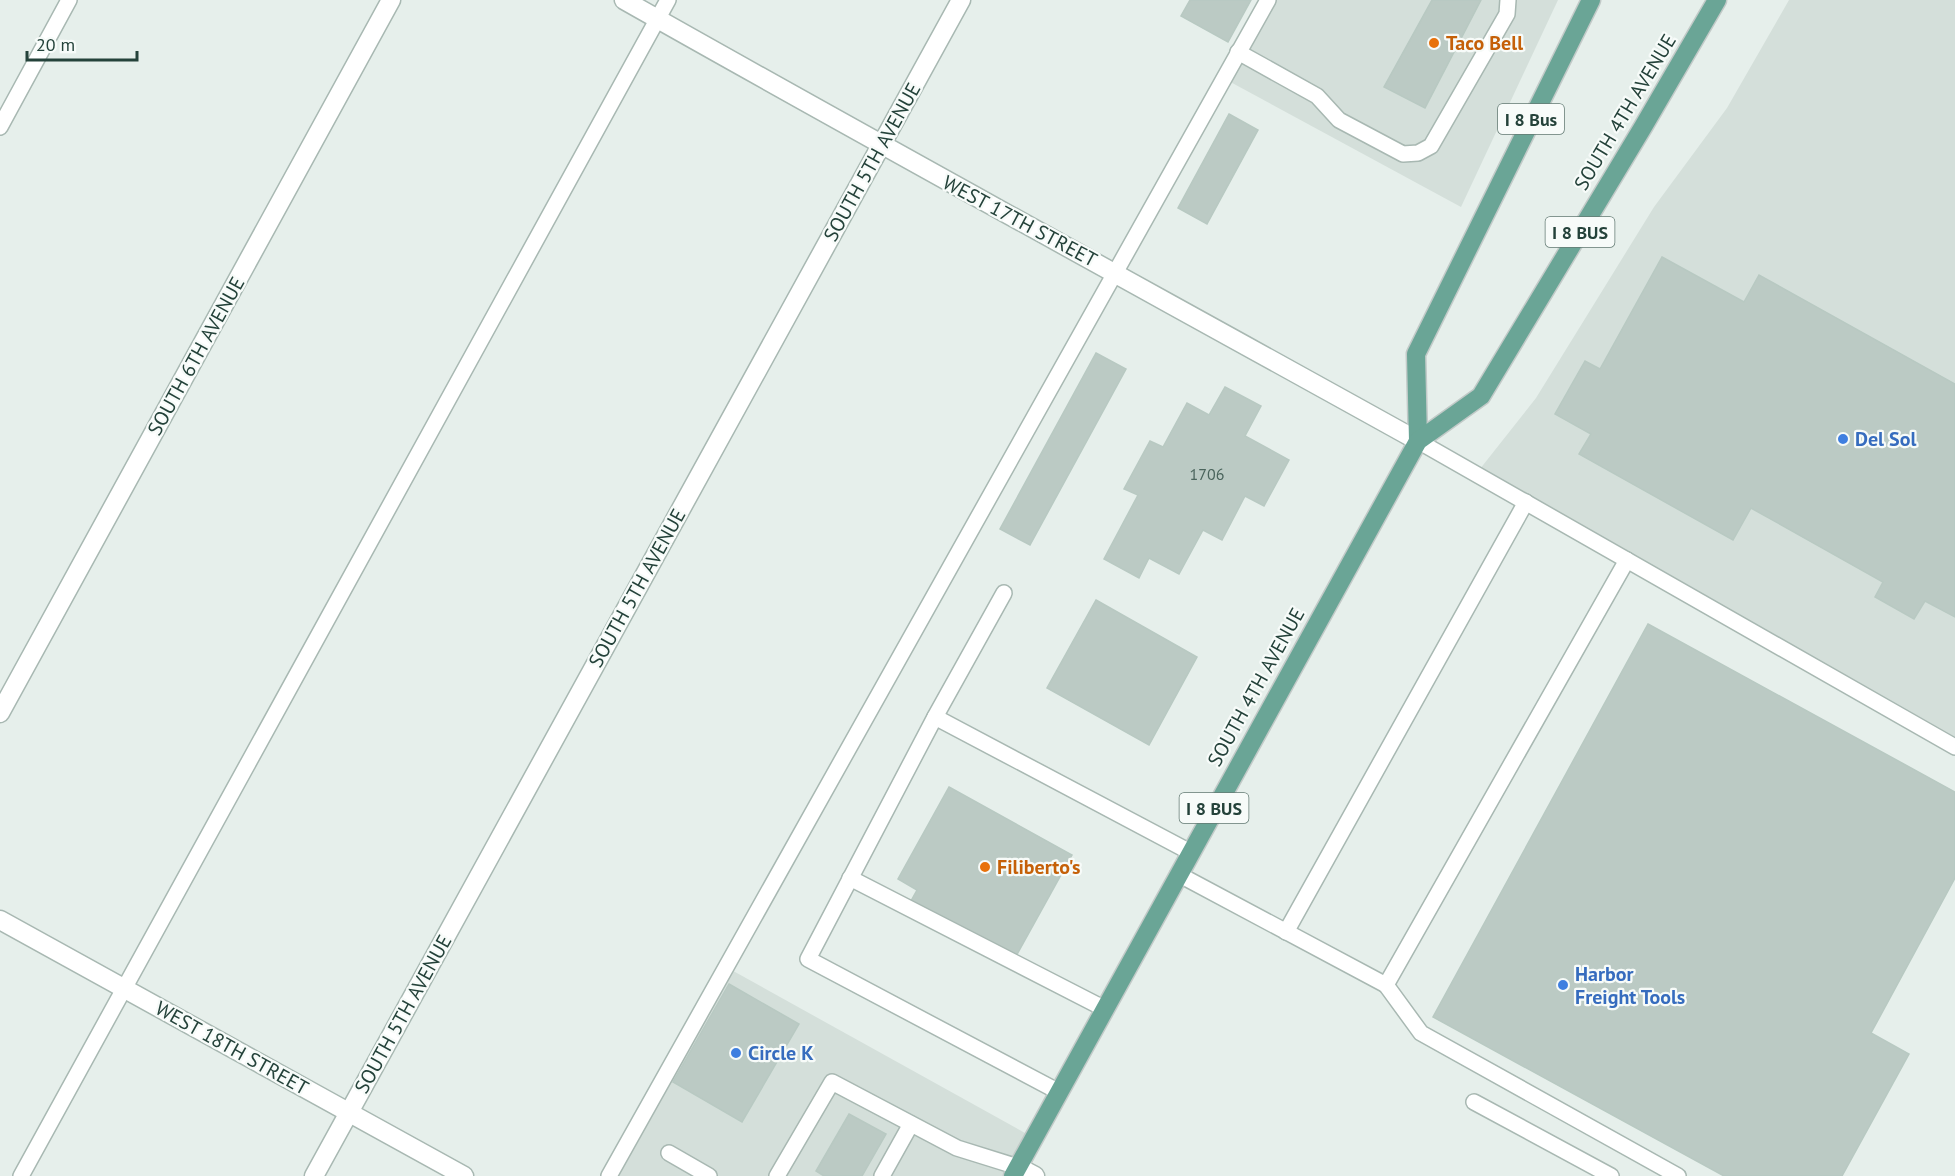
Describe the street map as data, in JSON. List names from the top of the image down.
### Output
{
  "streets": {
    "main road": ["SOUTH 4TH AVENUE", "I 8 Bus", "I 8 BUS"],
    "street": [
      "SOUTH 5TH AVENUE",
      "WEST 17TH STREET",
      "SOUTH 6TH AVENUE",
      "WEST 18TH STREET"
    ]
  },
  "crossings": [
    ["SOUTH 4TH AVENUE", "I 8 Bus"],
    ["SOUTH 4TH AVENUE", "WEST 17TH STREET"],
    ["I 8 Bus", "WEST 17TH STREET"],
    ["SOUTH 5TH AVENUE", "WEST 17TH STREET"],
    ["SOUTH 5TH AVENUE", "WEST 18TH STREET"]
  ],
  "places": [
    "Taco Bell",
    "Del Sol",
    "Filiberto's",
    "Harbor Freight Tools",
    "Circle K"
  ],
  "house_numbers": ["1706"],
  "scale_bar": "20 m"
}
